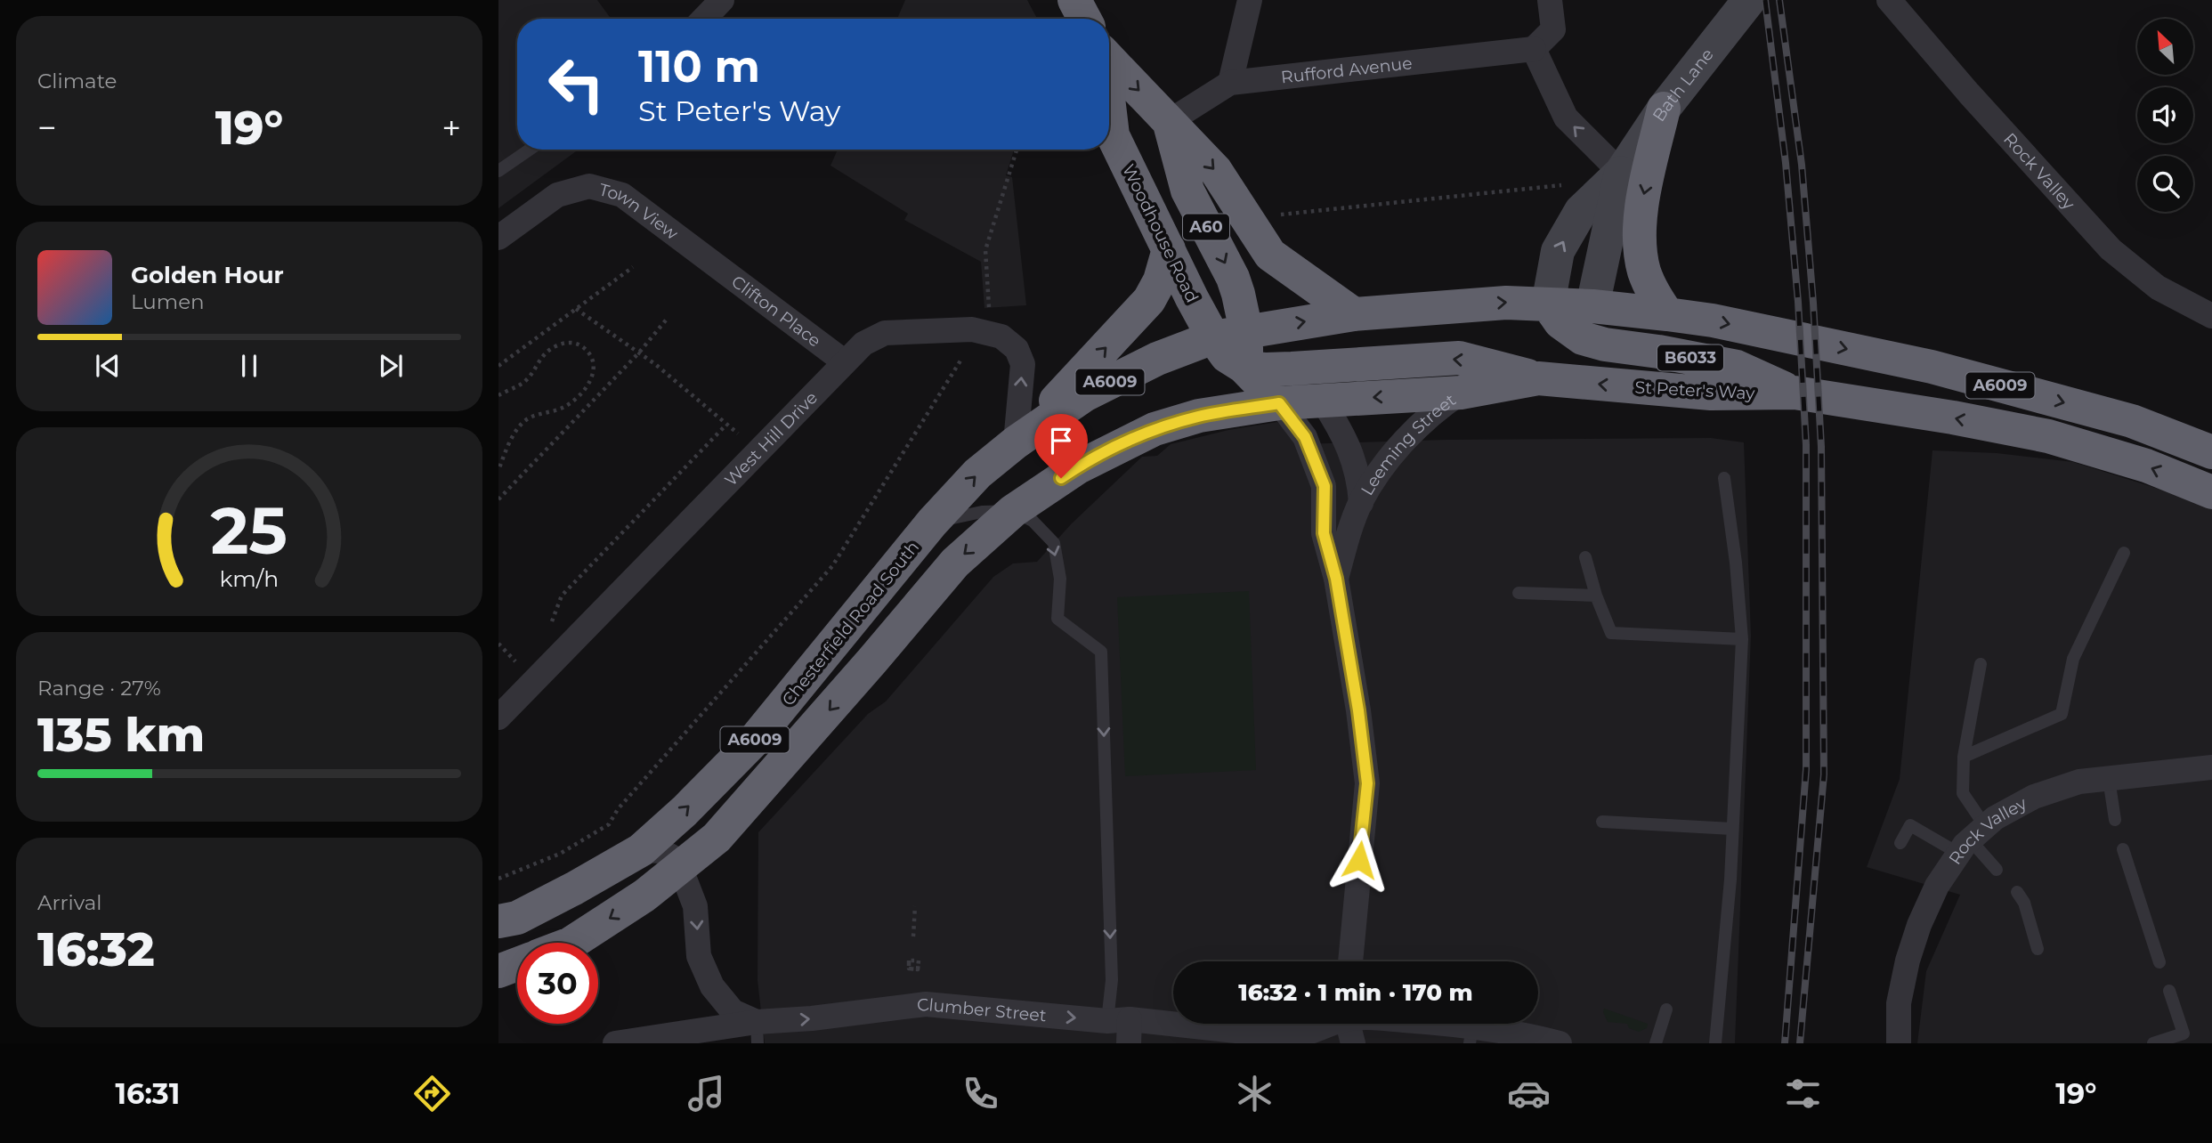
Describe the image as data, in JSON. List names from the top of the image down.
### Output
{
  "streets": {
    "highway": [
      "A60",
      "Woodhouse Road",
      "B6033",
      "A6009",
      "St Peter's Way",
      "Chesterfield Road South"
    ],
    "main road": ["Bath Lane"],
    "street": [
      "Rufford Avenue",
      "Rock Valley",
      "Town View",
      "Clifton Place",
      "West Hill Drive",
      "Leeming Street",
      "Clumber Street"
    ]
  },
  "crossings": [
    ["Rufford Avenue", "A60"],
    ["Rufford Avenue", "Woodhouse Road"],
    ["Bath Lane", "B6033"],
    ["Bath Lane", "A6009"],
    ["Town View", "Clifton Place"],
    ["A60", "Woodhouse Road"],
    ["A60", "A6009"],
    ["Woodhouse Road", "A6009"],
    ["Woodhouse Road", "St Peter's Way"],
    ["Woodhouse Road", "Leeming Street"],
    ["Woodhouse Road", "Chesterfield Road South"],
    ["Clifton Place", "West Hill Drive"],
    ["B6033", "A6009"],
    ["B6033", "St Peter's Way"],
    ["A6009", "St Peter's Way"],
    ["A6009", "Chesterfield Road South"],
    ["St Peter's Way", "Leeming Street"],
    ["West Hill Drive", "Chesterfield Road South"]
  ],
  "one_way": ["Clumber Street"],
  "north": "top left",
  "page": {
    "tile": [
      "Climate",
      ["Range · 27%", "135 km"],
      ["Arrival", "16:32"]
    ],
    "turn": ["110 m", "St Peter's Way"],
    "heat": ["−", "19°", "+"],
    "song": ["Golden Hour", "Lumen"],
    "limit": "30",
    "trip": "16:32 · 1 min · 170 m",
    "tabs": ["16:31", "19°"],
    "gauge": ["25", "km/h"]
  }
}
